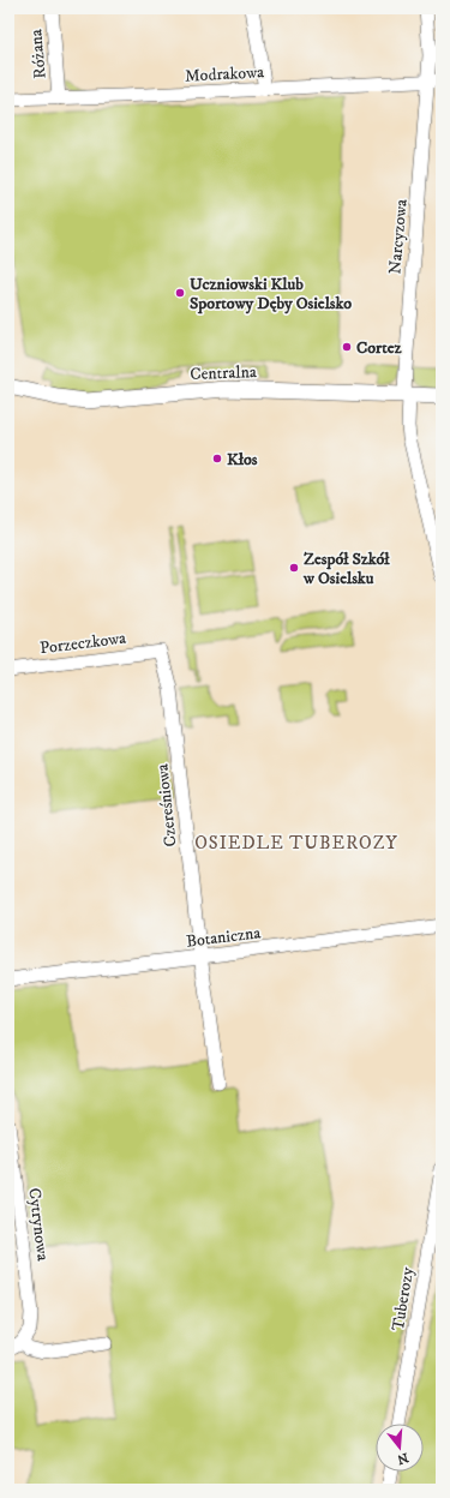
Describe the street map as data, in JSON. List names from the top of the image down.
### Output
{
  "streets": {
    "street": [
      "Różana",
      "Modrakowa",
      "Narcyzowa",
      "Centralna",
      "Porzeczkowa",
      "Czereśniowa",
      "Botaniczna",
      "Cytrynowa",
      "Tuberozy"
    ]
  },
  "crossings": [
    ["Różana", "Modrakowa"],
    ["Modrakowa", "Narcyzowa"],
    ["Narcyzowa", "Centralna"],
    ["Porzeczkowa", "Czereśniowa"],
    ["Czereśniowa", "Botaniczna"]
  ],
  "districts": ["OSIEDLE TUBEROZY"],
  "places": [
    "Uczniowski Klub Sportowy Dęby Osielsko",
    "Cortez",
    "Kłos",
    "Zespół Szkół w Osielsku"
  ],
  "north": "bottom"
}
